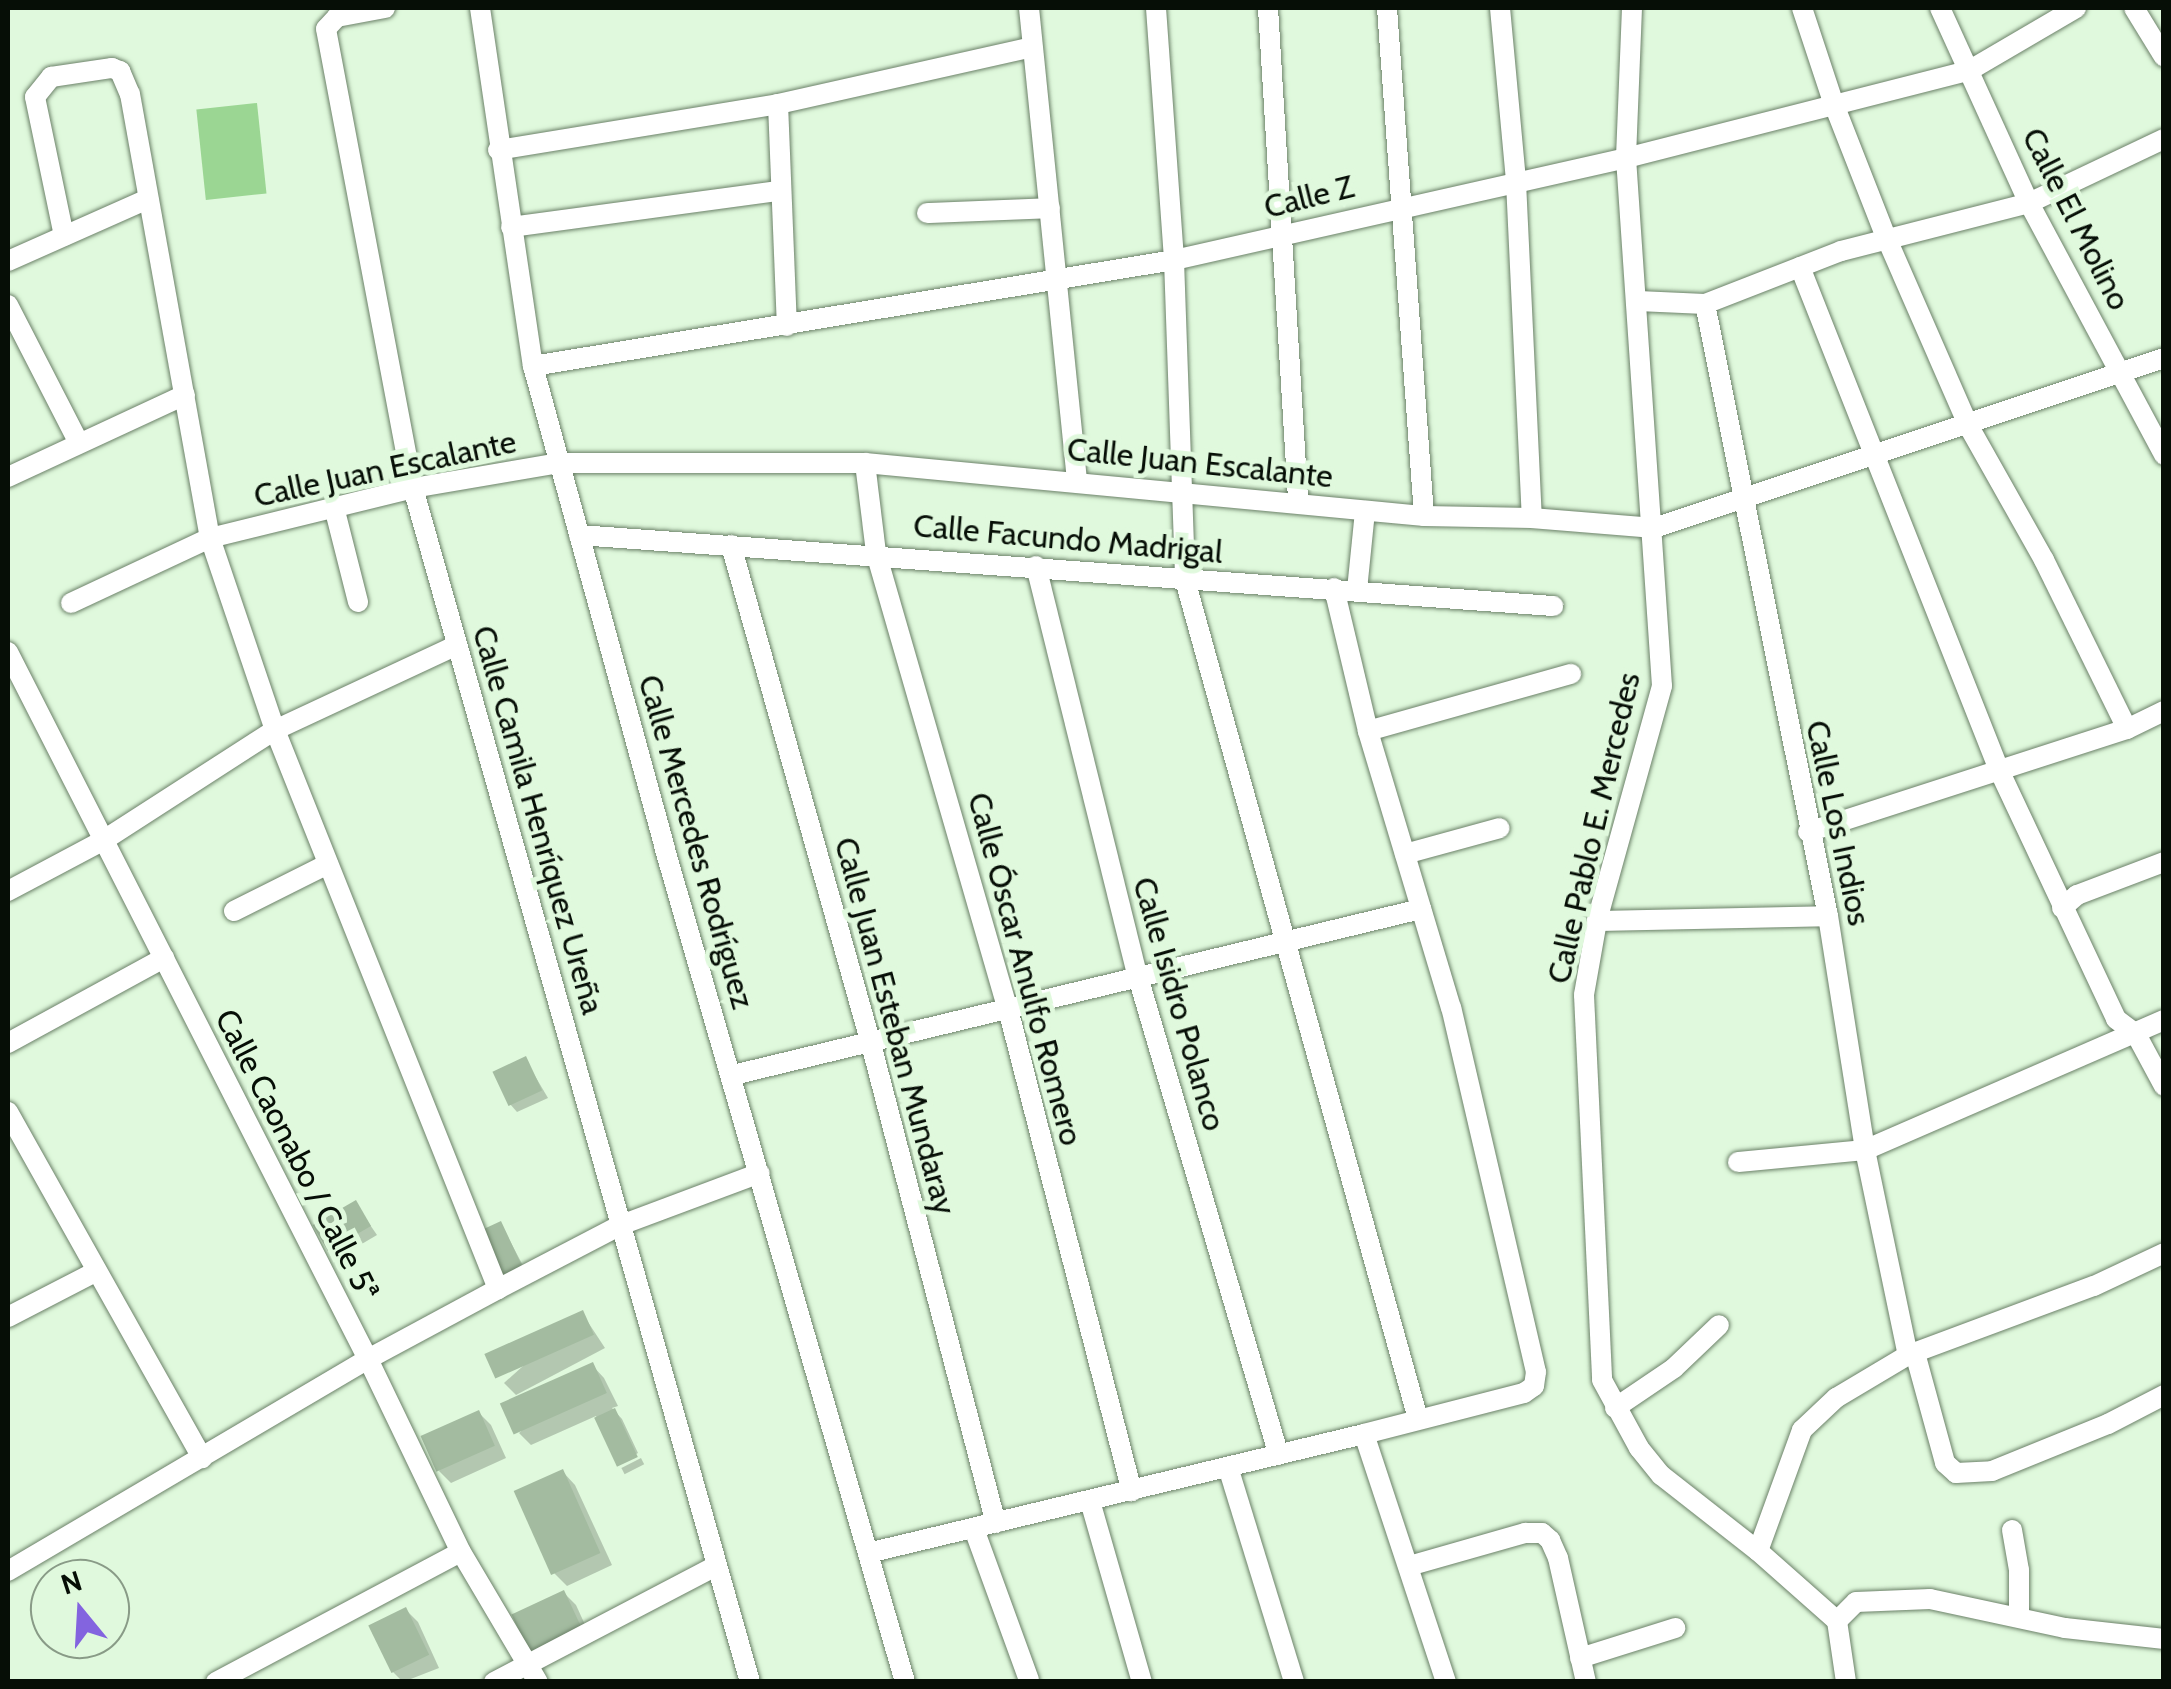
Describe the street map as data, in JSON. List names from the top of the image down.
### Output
{
  "streets": {
    "street": [
      "Calle Z",
      "Calle El Molino",
      "Calle Juan Escalante",
      "Calle Facundo Madrigal",
      "Calle Camila Henríquez Ureña",
      "Calle Los Indios",
      "Calle Pablo E. Mercedes",
      "Calle Mercedes Rodríguez",
      "Calle Óscar Anulfo Romero",
      "Calle Isidro Polanco",
      "Calle Juan Esteban Mundaray",
      "Calle Caonabo / Calle 5ª"
    ]
  },
  "crossings": [
    ["Calle Z", "Calle El Molino"],
    ["Calle Z", "Calle Pablo E. Mercedes"],
    ["Calle Z", "Calle Mercedes Rodríguez"],
    ["Calle El Molino", "Calle Juan Escalante"],
    ["Calle Juan Escalante", "Calle Camila Henríquez Ureña"],
    ["Calle Juan Escalante", "Calle Los Indios"],
    ["Calle Juan Escalante", "Calle Pablo E. Mercedes"],
    ["Calle Juan Escalante", "Calle Mercedes Rodríguez"],
    ["Calle Juan Escalante", "Calle Óscar Anulfo Romero"],
    ["Calle Facundo Madrigal", "Calle Mercedes Rodríguez"],
    ["Calle Facundo Madrigal", "Calle Óscar Anulfo Romero"],
    ["Calle Facundo Madrigal", "Calle Isidro Polanco"],
    ["Calle Facundo Madrigal", "Calle Juan Esteban Mundaray"]
  ],
  "north": "top"
}
